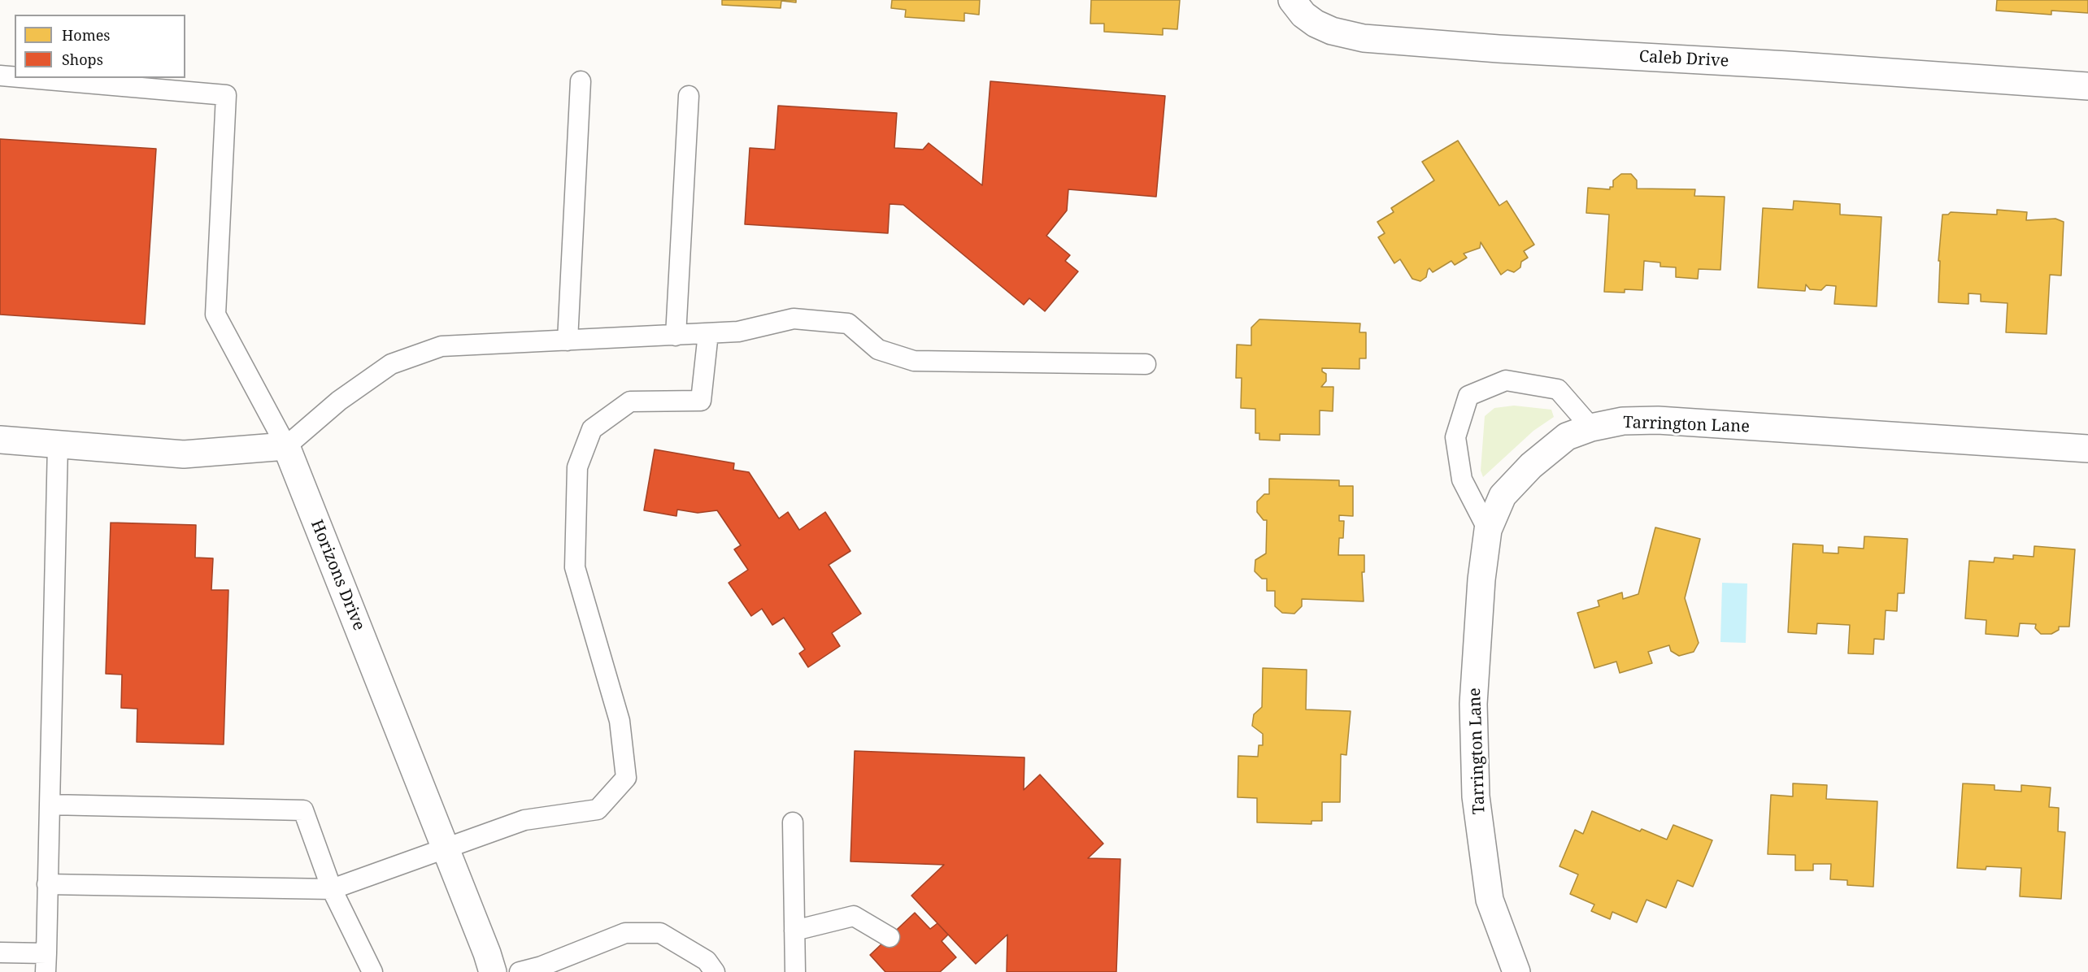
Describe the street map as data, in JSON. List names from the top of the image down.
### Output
{
  "streets": {
    "street": ["Caleb Drive", "Tarrington Lane", "Horizons Drive"]
  },
  "legend": ["Homes", "Shops"]
}
